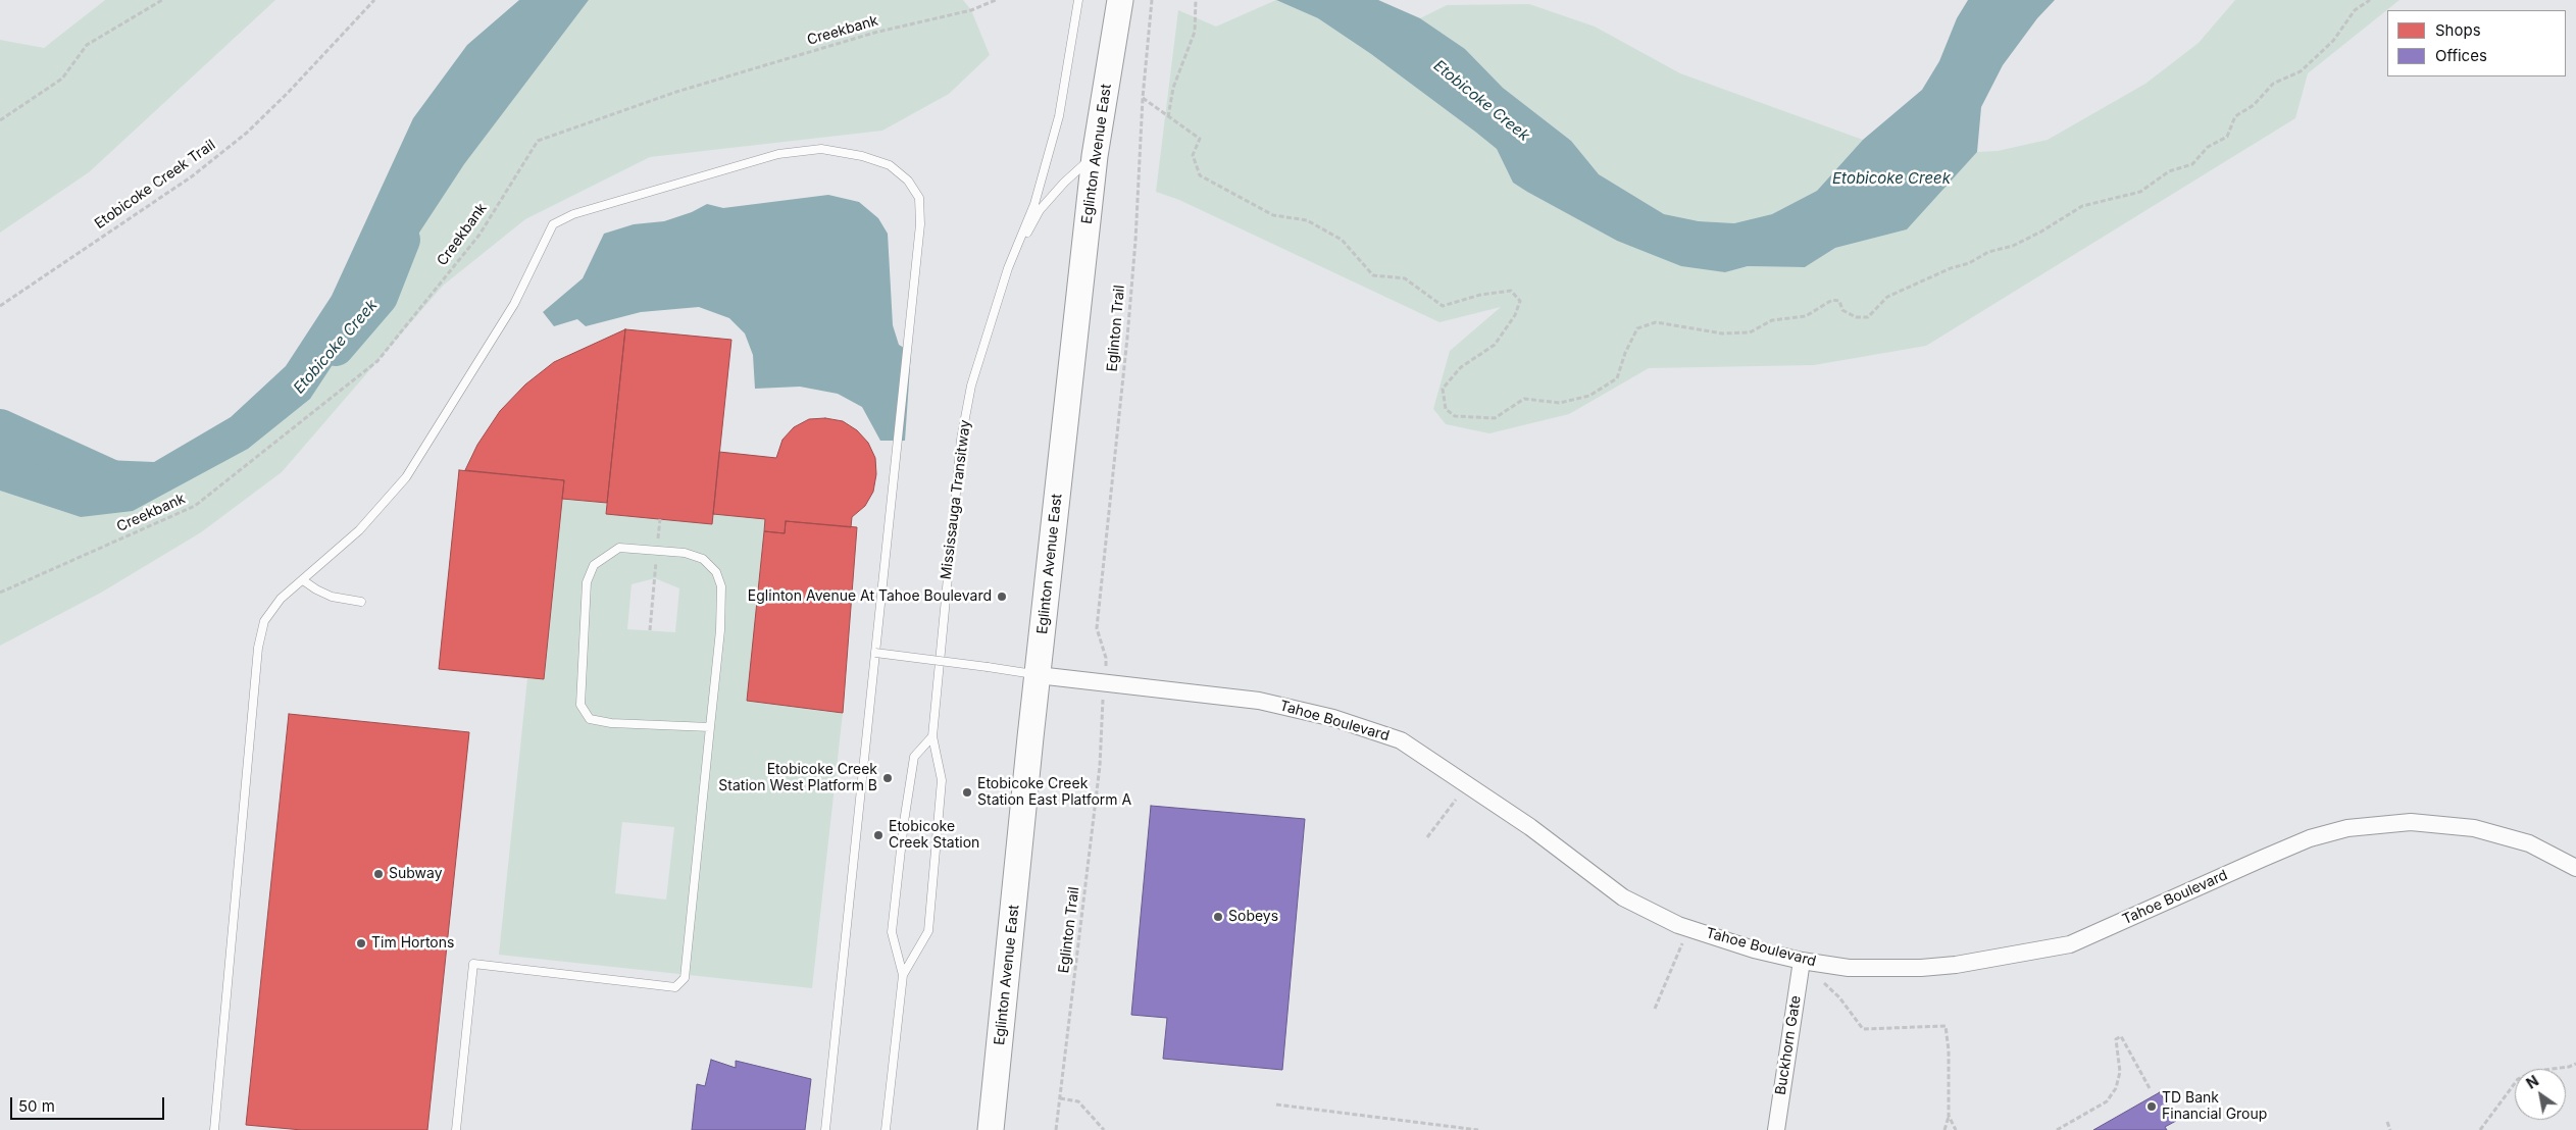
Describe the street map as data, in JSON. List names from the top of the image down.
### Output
{
  "streets": {
    "main road": ["Eglinton Avenue East"],
    "street": ["Tahoe Boulevard", "Buckhorn Gate"],
    "lane": ["Mississauga Transitway"],
    "path": ["Creekbank", "Etobicoke Creek Trail", "Eglinton Trail"]
  },
  "crossings": [
    ["Eglinton Avenue East", "Mississauga Transitway"],
    ["Eglinton Avenue East", "Tahoe Boulevard"],
    ["Tahoe Boulevard", "Buckhorn Gate"]
  ],
  "water": ["Etobicoke Creek"],
  "places": [
    "Eglinton Avenue At Tahoe Boulevard",
    "Etobicoke Creek Station West Platform B",
    "Etobicoke Creek Station East Platform A",
    "Etobicoke Creek Station",
    "Subway",
    "Sobeys",
    "Tim Hortons",
    "TD Bank Financial Group"
  ],
  "legend": ["Shops", "Offices"],
  "scale_bar": "50 m",
  "north": "top left"
}
